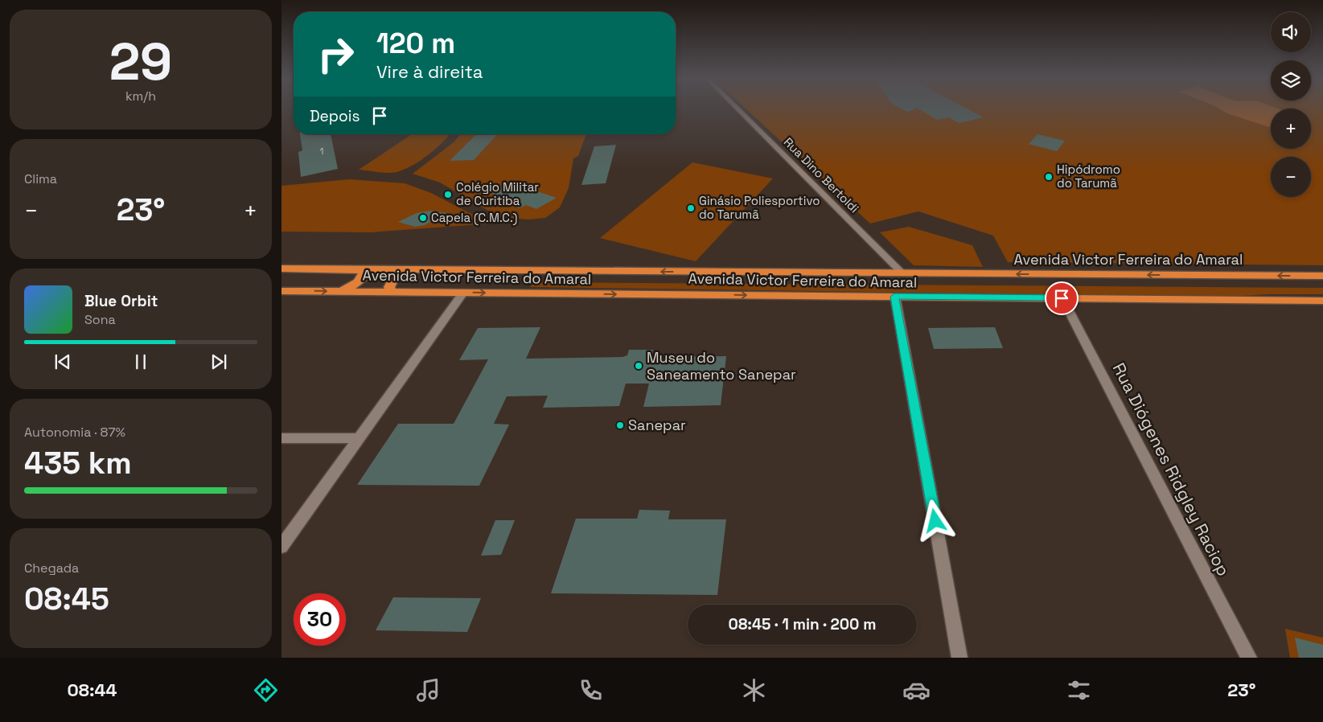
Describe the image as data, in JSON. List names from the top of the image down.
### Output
{
  "streets": {
    "highway": ["Avenida Victor Ferreira do Amaral"],
    "street": ["Rua Dino Bertoldi", "Rua Diógenes Ridgley Raciop"]
  },
  "crossings": [
    ["Rua Dino Bertoldi", "Avenida Victor Ferreira do Amaral"],
    ["Avenida Victor Ferreira do Amaral", "Rua Diógenes Ridgley Raciop"]
  ],
  "places": [
    "Hipódromo do Tarumã",
    "Colégio Militar de Curitiba",
    "Ginásio Poliesportivo do Tarumã",
    "Capela (C.M.C.)",
    "Museu do Saneamento Sanepar",
    "Sanepar"
  ],
  "house_numbers": ["1"],
  "page": {
    "tile": [
      ["29", "km/h"],
      "Clima",
      ["Autonomia · 87%", "435 km"],
      ["Chegada", "08:45"]
    ],
    "map_buttons": ["+", "−"],
    "turn": ["120 m", "Vire à direita"],
    "then": "Depois",
    "heat": ["−", "23°", "+"],
    "song": ["Blue Orbit", "Sona"],
    "limit": "30",
    "trip": "08:45 · 1 min · 200 m",
    "tabs": ["08:44", "23°"]
  }
}
